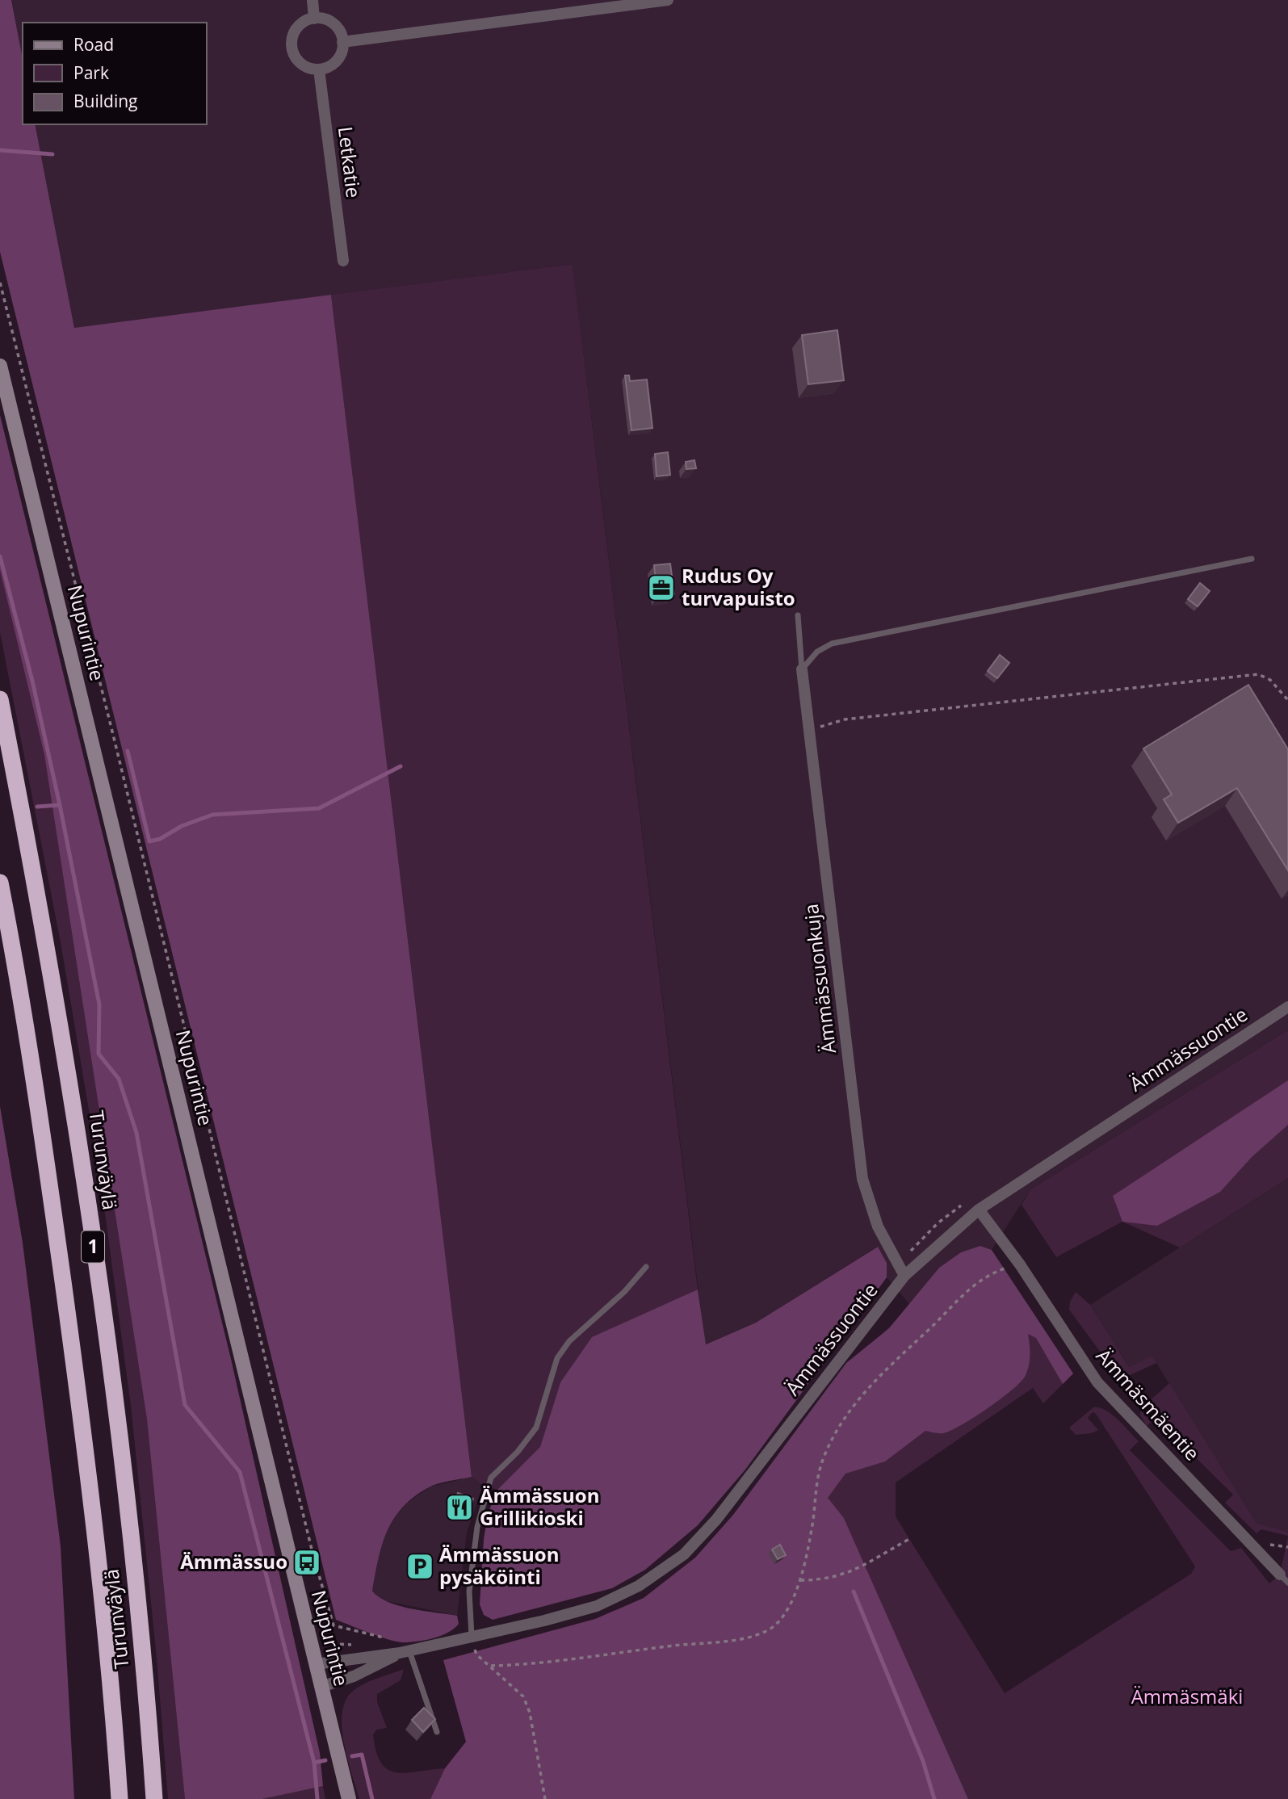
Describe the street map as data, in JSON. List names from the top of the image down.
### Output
{
  "streets": {
    "highway": ["Turunväylä", "1"],
    "main road": ["Nupurintie"],
    "street": [
      "Letkatie",
      "Ämmässuonkuja",
      "Ämmässuontie",
      "Ämmäsmäentie"
    ]
  },
  "crossings": [
    ["Nupurintie", "Ämmässuontie"],
    ["Ämmässuonkuja", "Ämmässuontie"],
    ["Ämmässuontie", "Ämmäsmäentie"]
  ],
  "parks": ["Ämmäsmäki"],
  "places": {
    "office": ["Rudus Oy turvapuisto"],
    "restaurant": ["Ämmässuon Grillikioski"],
    "bus stop": ["Ämmässuo"],
    "parking": ["Ämmässuon pysäköinti"]
  },
  "legend": ["Road", "Park", "Building"]
}
